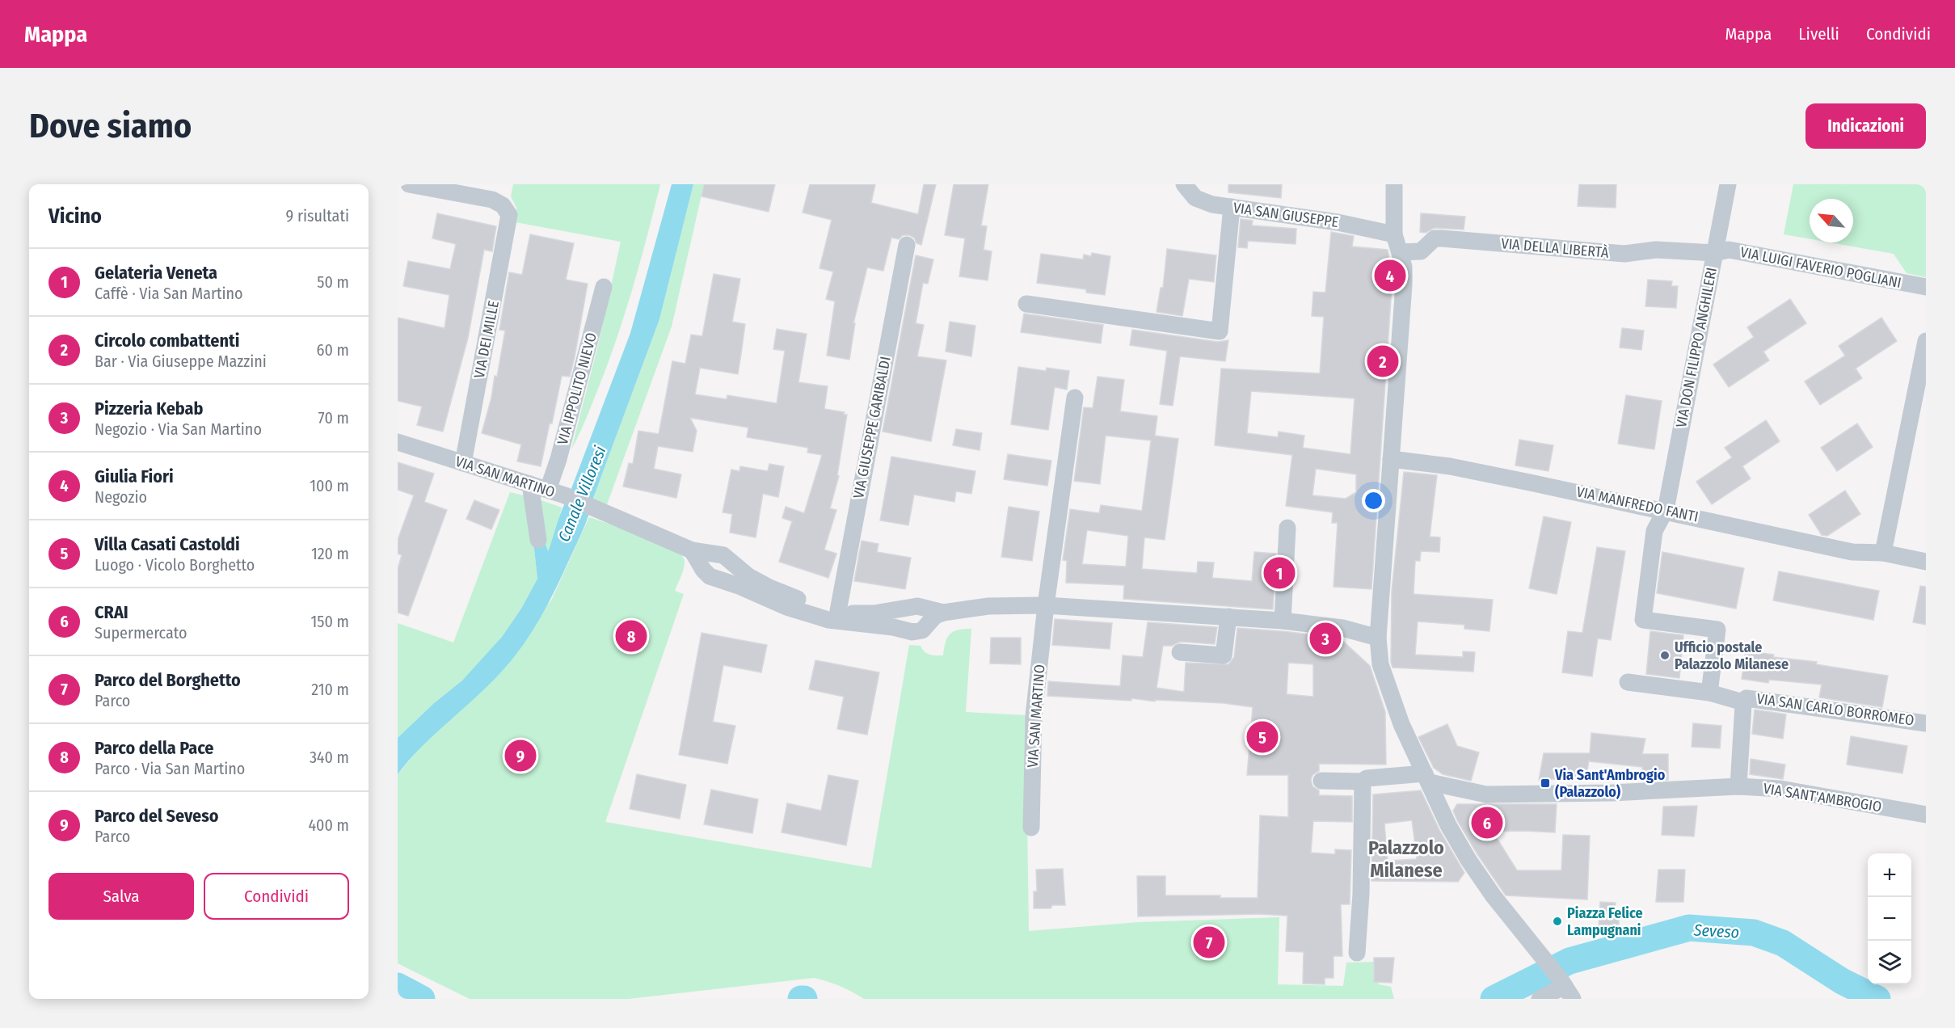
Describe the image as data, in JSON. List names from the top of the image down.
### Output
{
  "streets": {
    "street": [
      "VIA SAN GIUSEPPE",
      "VIA DELLA LIBERTÀ",
      "VIA LUIGI FAVERIO POGLIANI",
      "VIA DEI MILLE",
      "VIA DON FILIPPO ANGHILERI",
      "VIA IPPOLITO NIEVO",
      "VIA GIUSEPPE GARIBALDI",
      "VIA SAN MARTINO",
      "VIA MANFREDO FANTI",
      "VIA SAN CARLO BORROMEO",
      "VIA SANT'AMBROGIO"
    ]
  },
  "crossings": [
    ["VIA DELLA LIBERTÀ", "VIA LUIGI FAVERIO POGLIANI"],
    ["VIA DELLA LIBERTÀ", "VIA DON FILIPPO ANGHILERI"],
    ["VIA LUIGI FAVERIO POGLIANI", "VIA DON FILIPPO ANGHILERI"],
    ["VIA DEI MILLE", "VIA SAN MARTINO"],
    ["VIA DON FILIPPO ANGHILERI", "VIA MANFREDO FANTI"],
    ["VIA IPPOLITO NIEVO", "VIA SAN MARTINO"],
    ["VIA GIUSEPPE GARIBALDI", "VIA SAN MARTINO"],
    ["VIA SAN CARLO BORROMEO", "VIA SANT'AMBROGIO"]
  ],
  "districts": ["Palazzolo Milanese"],
  "water": ["Canale Villoresi", "Seveso"],
  "places": {
    "other": ["Ufficio postale Palazzolo Milanese", "Piazza Felice Lampugnani"],
    "transit": ["Via Sant'Ambrogio (Palazzolo)"]
  },
  "north": "top left",
  "page": {
    "header": "Mappa",
    "nav": ["Mappa", "Livelli", "Condividi"],
    "buttons": [
      "Indicazioni",
      ["Salva", "Condividi"]
    ],
    "title": "Dove siamo",
    "heading": ["Vicino", "9 risultati"],
    "list": [
      {
        "mark": "1",
        "name": "Gelateria Veneta",
        "note": "Caffè · Via San Martino",
        "value": "50 m"
      },
      {
        "mark": "2",
        "name": "Circolo combattenti",
        "note": "Bar · Via Giuseppe Mazzini",
        "value": "60 m"
      },
      {
        "mark": "3",
        "name": "Pizzeria Kebab",
        "note": "Negozio · Via San Martino",
        "value": "70 m"
      },
      {
        "mark": "4",
        "name": "Giulia Fiori",
        "note": "Negozio",
        "value": "100 m"
      },
      {
        "mark": "5",
        "name": "Villa Casati Castoldi",
        "note": "Luogo · Vicolo Borghetto",
        "value": "120 m"
      },
      {
        "mark": "6",
        "name": "CRAI",
        "note": "Supermercato",
        "value": "150 m"
      },
      {
        "mark": "7",
        "name": "Parco del Borghetto",
        "note": "Parco",
        "value": "210 m"
      },
      {
        "mark": "8",
        "name": "Parco della Pace",
        "note": "Parco · Via San Martino",
        "value": "340 m"
      },
      {
        "mark": "9",
        "name": "Parco del Seveso",
        "note": "Parco",
        "value": "400 m"
      }
    ],
    "pins": [
      "4",
      "2",
      "1",
      "8",
      "3",
      "5",
      "9",
      "6",
      "7"
    ],
    "map_buttons": ["+", "−"]
  }
}
